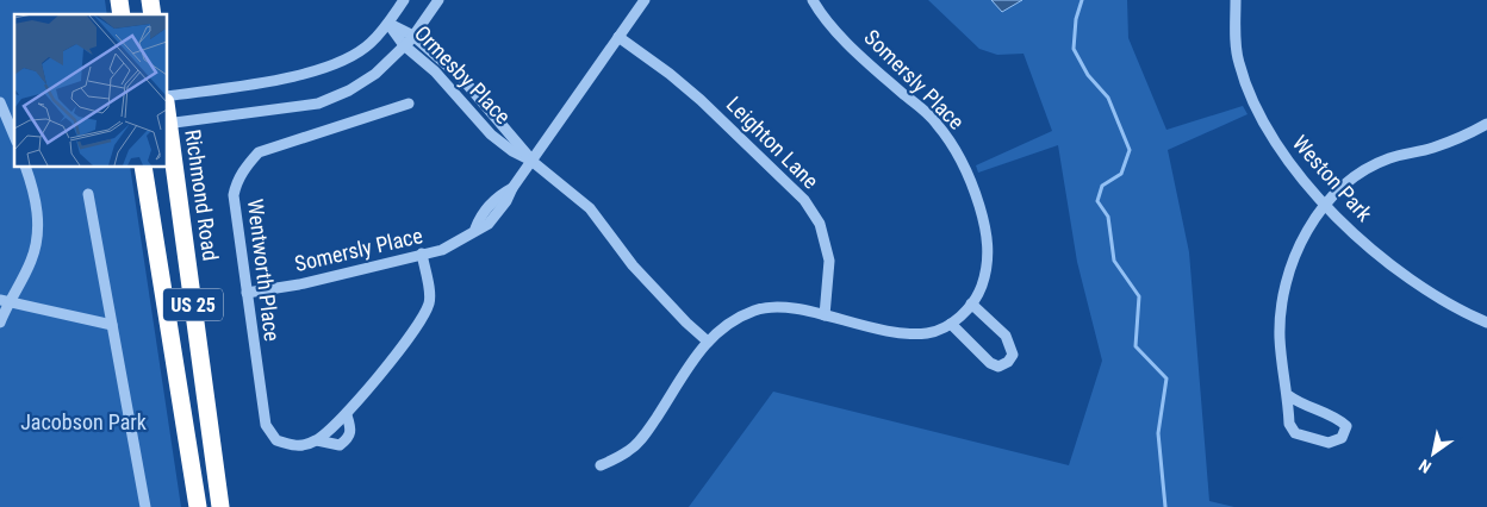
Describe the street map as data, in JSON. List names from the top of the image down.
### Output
{
  "streets": {
    "highway": ["Richmond Road", "US 25"],
    "street": [
      "Ormesby Place",
      "Somersly Place",
      "Leighton Lane",
      "Weston Park",
      "Wentworth Place"
    ]
  },
  "crossings": [
    ["Ormesby Place", "Somersly Place"],
    ["Somersly Place", "Leighton Lane"],
    ["Somersly Place", "Wentworth Place"]
  ],
  "parks": ["Jacobson Park"],
  "north": "bottom left"
}
